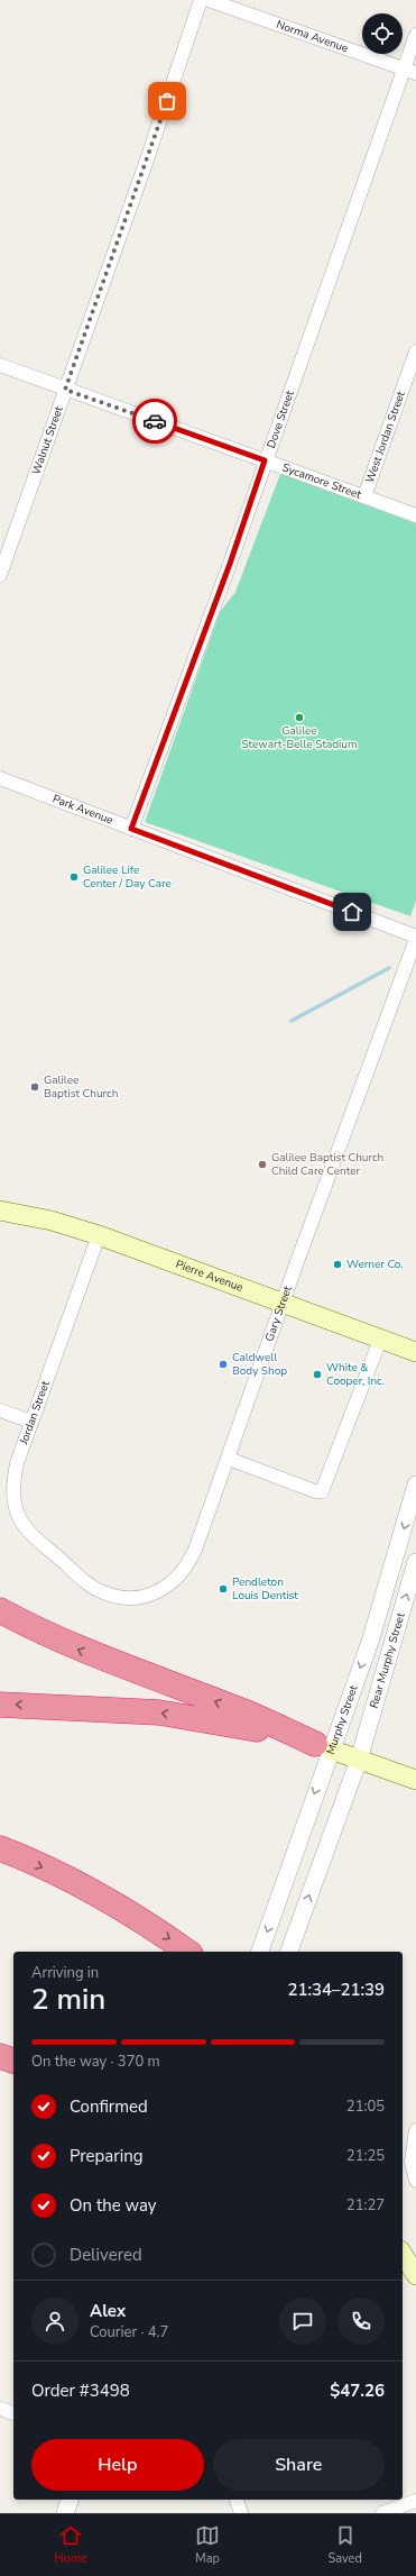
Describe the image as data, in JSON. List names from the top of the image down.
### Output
{
  "streets": {
    "main road": ["Pierre Avenue"],
    "street": [
      "Norma Avenue",
      "Dove Street",
      "West Jordan Street",
      "Walnut Street",
      "Sycamore Street",
      "Park Avenue",
      "Gary Street",
      "Jordan Street",
      "Rear Murphy Street",
      "Murphy Street"
    ]
  },
  "crossings": [
    ["Norma Avenue", "Dove Street"],
    ["Dove Street", "Sycamore Street"],
    ["Dove Street", "Park Avenue"],
    ["West Jordan Street", "Sycamore Street"],
    ["Walnut Street", "Sycamore Street"],
    ["Park Avenue", "Gary Street"],
    ["Pierre Avenue", "Gary Street"],
    ["Pierre Avenue", "Jordan Street"],
    ["Gary Street", "Jordan Street"]
  ],
  "one_way": ["Rear Murphy Street"],
  "places": [
    "Galilee Stewart-Belle Stadium",
    "Galilee Life Center / Day Care",
    "Galilee Baptist Church",
    "Galilee Baptist Church Child Care Center",
    "Werner Co.",
    "Caldwell Body Shop",
    "White & Cooper, Inc.",
    "Pendleton Louis Dentist"
  ],
  "page": {
    "heading": ["2 min", "Arriving in", "21:34–21:39"],
    "panel": [
      "Alex",
      "Courier · 4.7",
      "Order #3498",
      "$47.26"
    ],
    "bar": "On the way · 370 m",
    "list": [
      ["Confirmed", "21:05"],
      ["Preparing", "21:25"],
      ["On the way", "21:27"],
      "Delivered"
    ],
    "buttons": ["Help", "Share"],
    "tabs": ["Home", "Map", "Saved"]
  }
}
